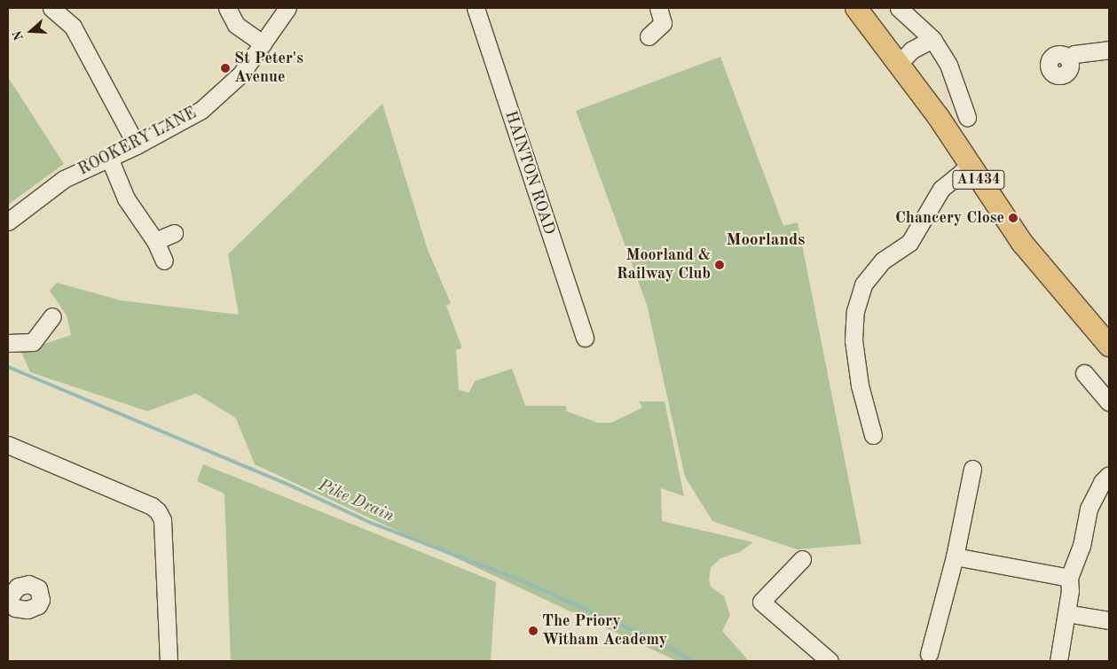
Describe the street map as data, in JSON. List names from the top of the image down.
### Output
{
  "streets": {
    "main road": ["A1434"],
    "street": ["ROOKERY LANE", "HAINTON ROAD"]
  },
  "districts": ["Moorlands"],
  "water": ["Pike Drain"],
  "places": [
    "St Peter's Avenue",
    "Chancery Close",
    "Moorland & Railway Club",
    "The Priory Witham Academy"
  ],
  "north": "left"
}
